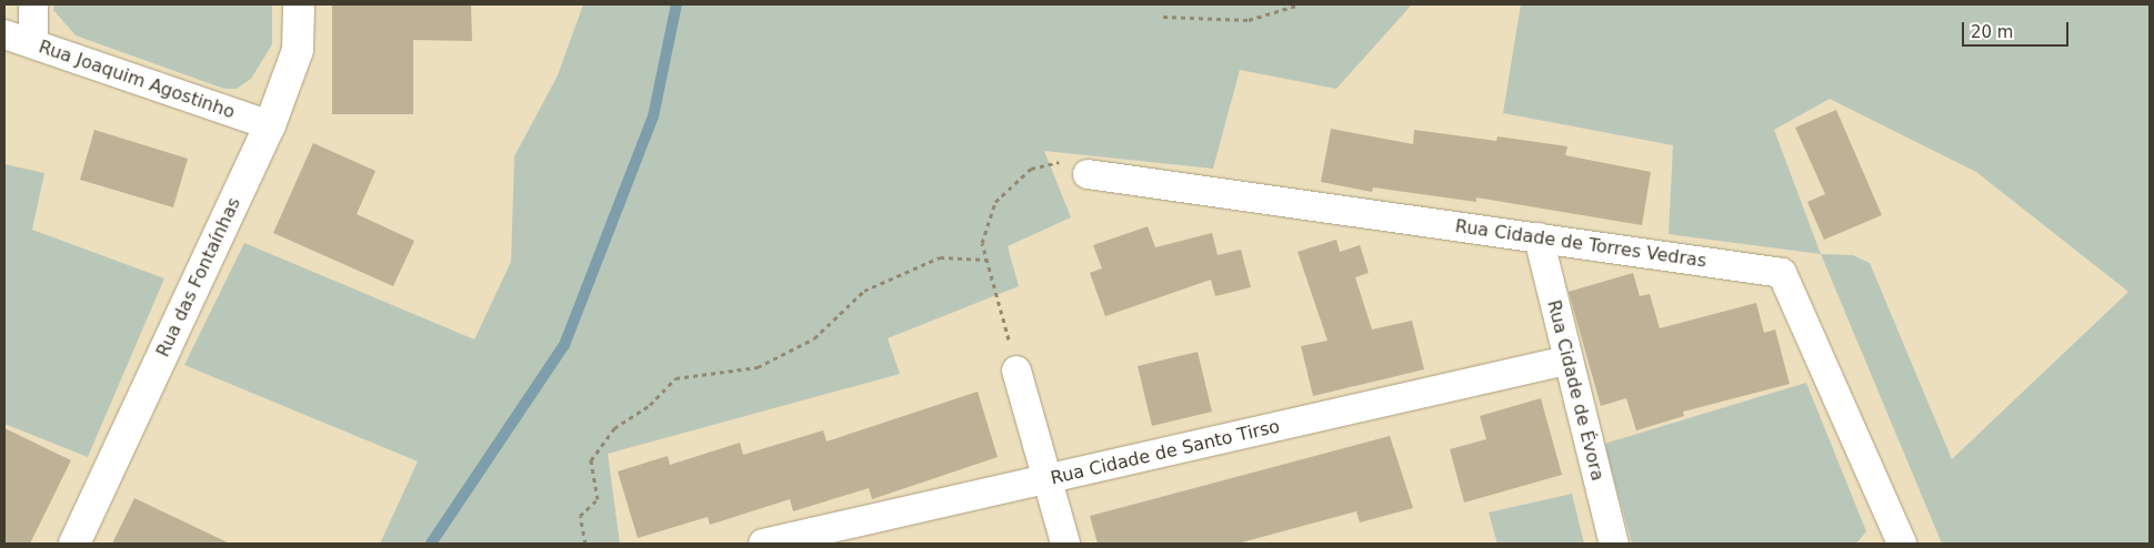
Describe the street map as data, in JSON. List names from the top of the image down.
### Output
{
  "streets": {
    "street": [
      "Rua Joaquim Agostinho",
      "Rua Cidade de Torres Vedras",
      "Rua das Fontaínhas",
      "Rua Cidade de Évora",
      "Rua Cidade de Santo Tirso"
    ]
  },
  "crossings": [
    ["Rua Joaquim Agostinho", "Rua das Fontaínhas"],
    ["Rua Cidade de Torres Vedras", "Rua Cidade de Évora"],
    ["Rua Cidade de Évora", "Rua Cidade de Santo Tirso"]
  ],
  "scale_bar": "20 m"
}
